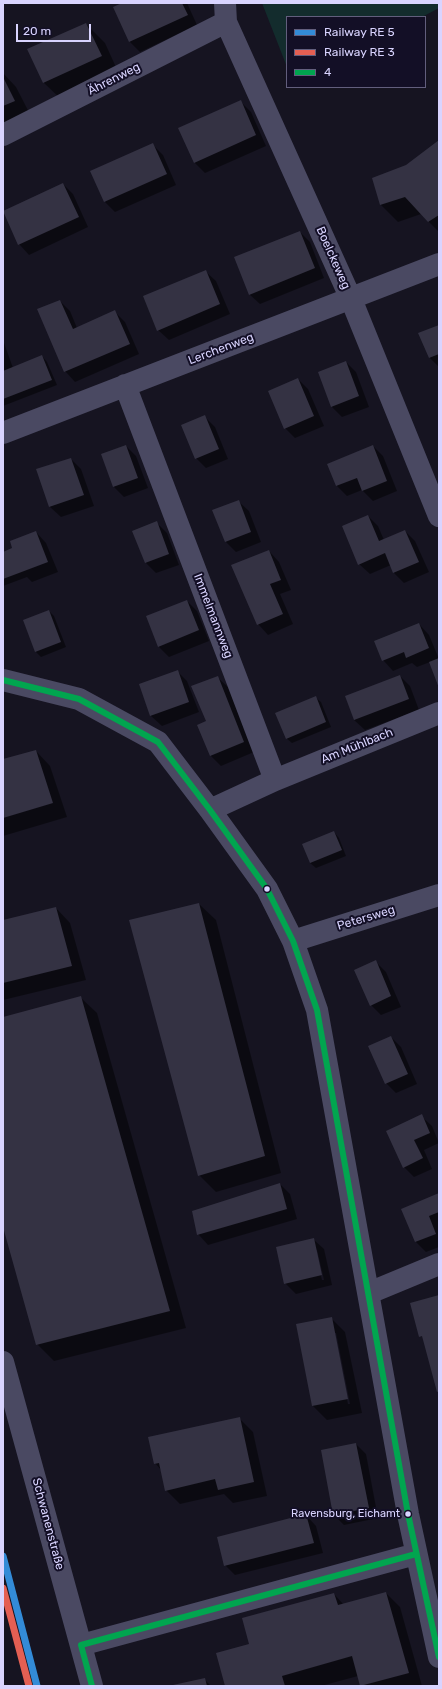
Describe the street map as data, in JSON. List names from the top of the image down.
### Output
{
  "streets": {
    "street": [
      "Ährenweg",
      "Boelckeweg",
      "Lerchenweg",
      "Immelmannweg",
      "Am Mühlbach",
      "Petersweg",
      "Schwanenstraße"
    ]
  },
  "crossings": [
    ["Ährenweg", "Boelckeweg"],
    ["Boelckeweg", "Lerchenweg"],
    ["Lerchenweg", "Immelmannweg"],
    ["Immelmannweg", "Am Mühlbach"]
  ],
  "places": ["Ravensburg, Eichamt"],
  "lines": ["transit line 4"],
  "legend": ["Railway RE 5", "Railway RE 3", "4"],
  "scale_bar": "20 m"
}
